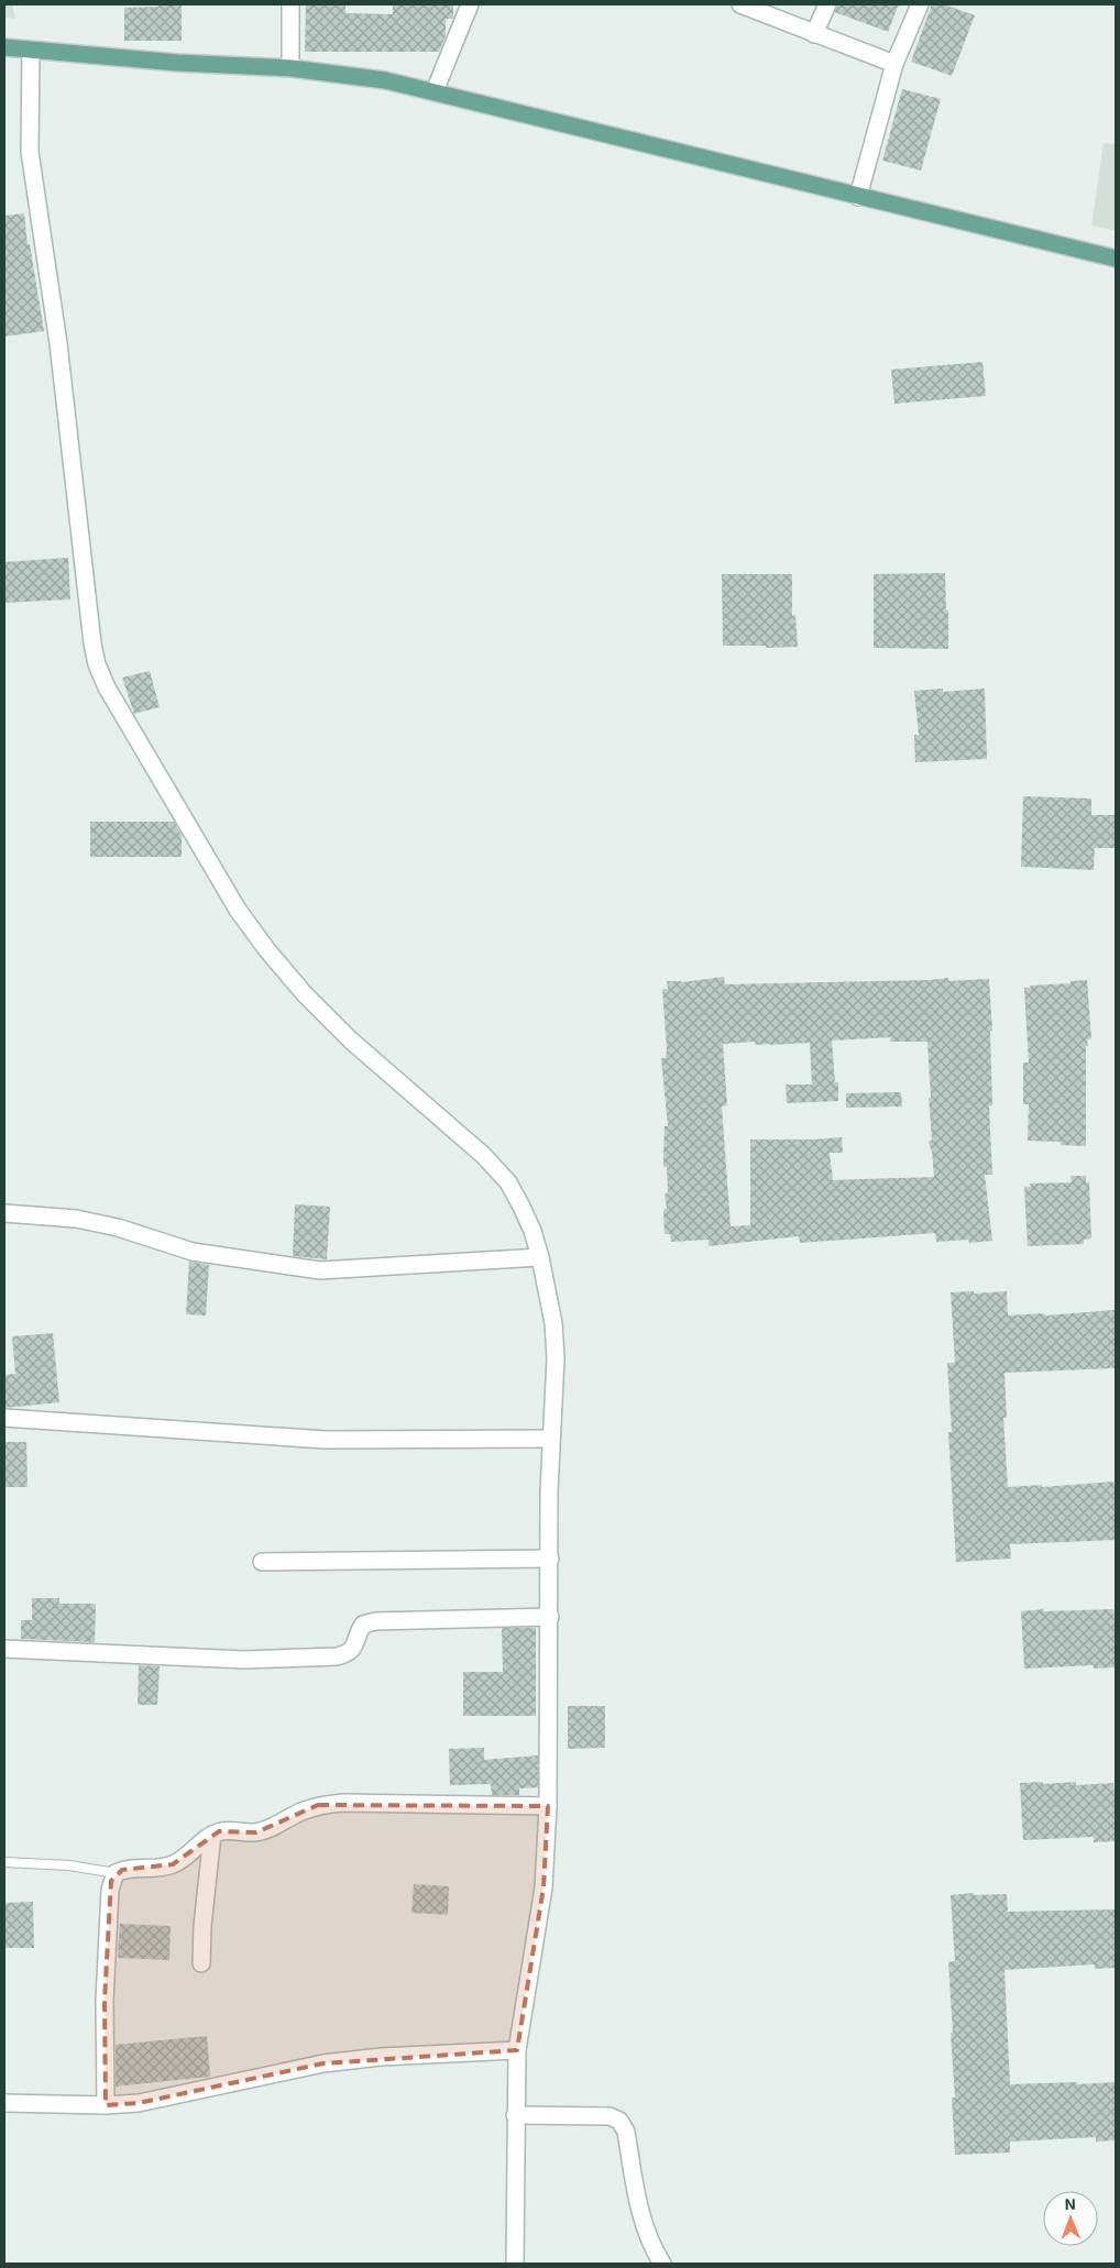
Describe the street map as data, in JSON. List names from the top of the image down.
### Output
{
  "north": "top"
}
